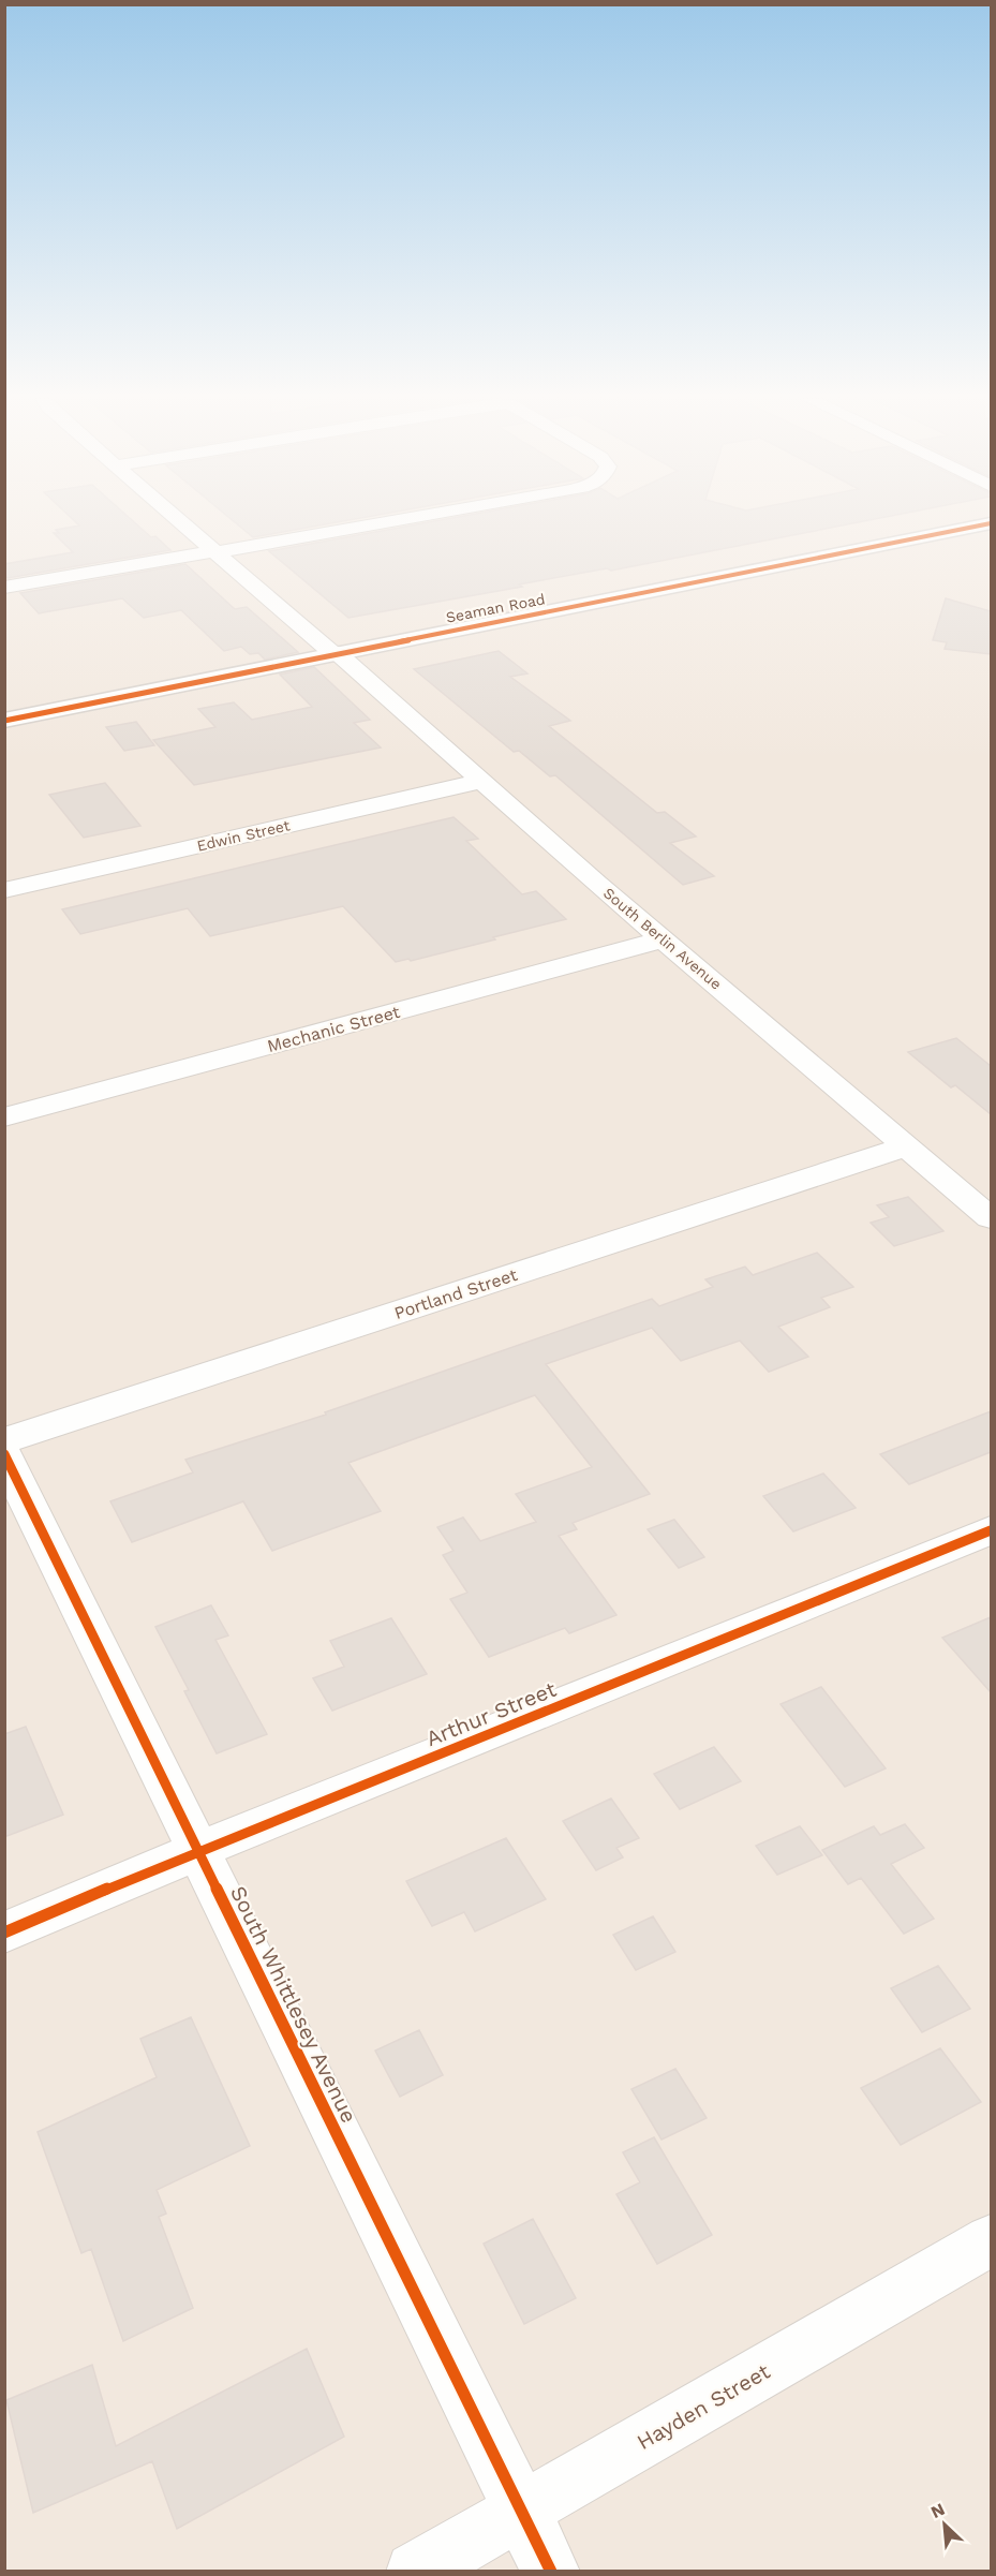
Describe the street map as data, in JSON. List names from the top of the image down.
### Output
{
  "streets": {
    "street": [
      "Seaman Road",
      "Edwin Street",
      "South Berlin Avenue",
      "Mechanic Street",
      "Portland Street",
      "Arthur Street",
      "South Whittlesey Avenue",
      "Hayden Street"
    ]
  },
  "crossings": [
    ["Seaman Road", "South Berlin Avenue"],
    ["Edwin Street", "South Berlin Avenue"],
    ["South Berlin Avenue", "Mechanic Street"],
    ["South Berlin Avenue", "Portland Street"],
    ["Arthur Street", "South Whittlesey Avenue"],
    ["South Whittlesey Avenue", "Hayden Street"]
  ],
  "north": "top left"
}
